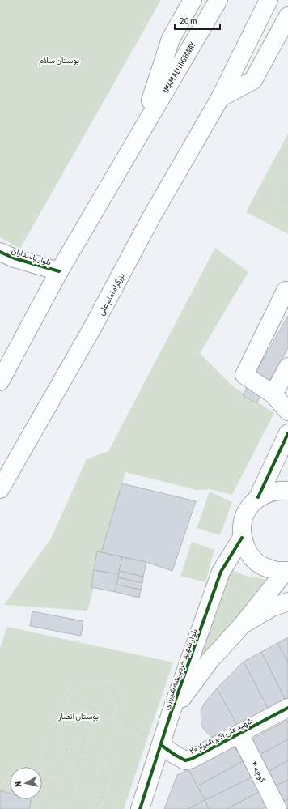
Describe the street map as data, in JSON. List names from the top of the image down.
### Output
{
  "streets": {
    "main road": [
      "IMAM ALI HIGHWAY",
      "بلوار پاسداران",
      "بزرگراه امام علی",
      "بلوار شهید خردپیشه شیرازی",
      "شهید علی اکبر شیراز ۲۰",
      "کوچه ۴"
    ]
  },
  "crossings": [
    ["بلوار شهید خردپیشه شیرازی", "شهید علی اکبر شیراز ۲۰"],
    ["شهید علی اکبر شیراز ۲۰", "کوچه ۴"]
  ],
  "parks": ["بوستان سلام", "بوستان انصار"],
  "scale_bar": "20 m",
  "north": "left"
}
